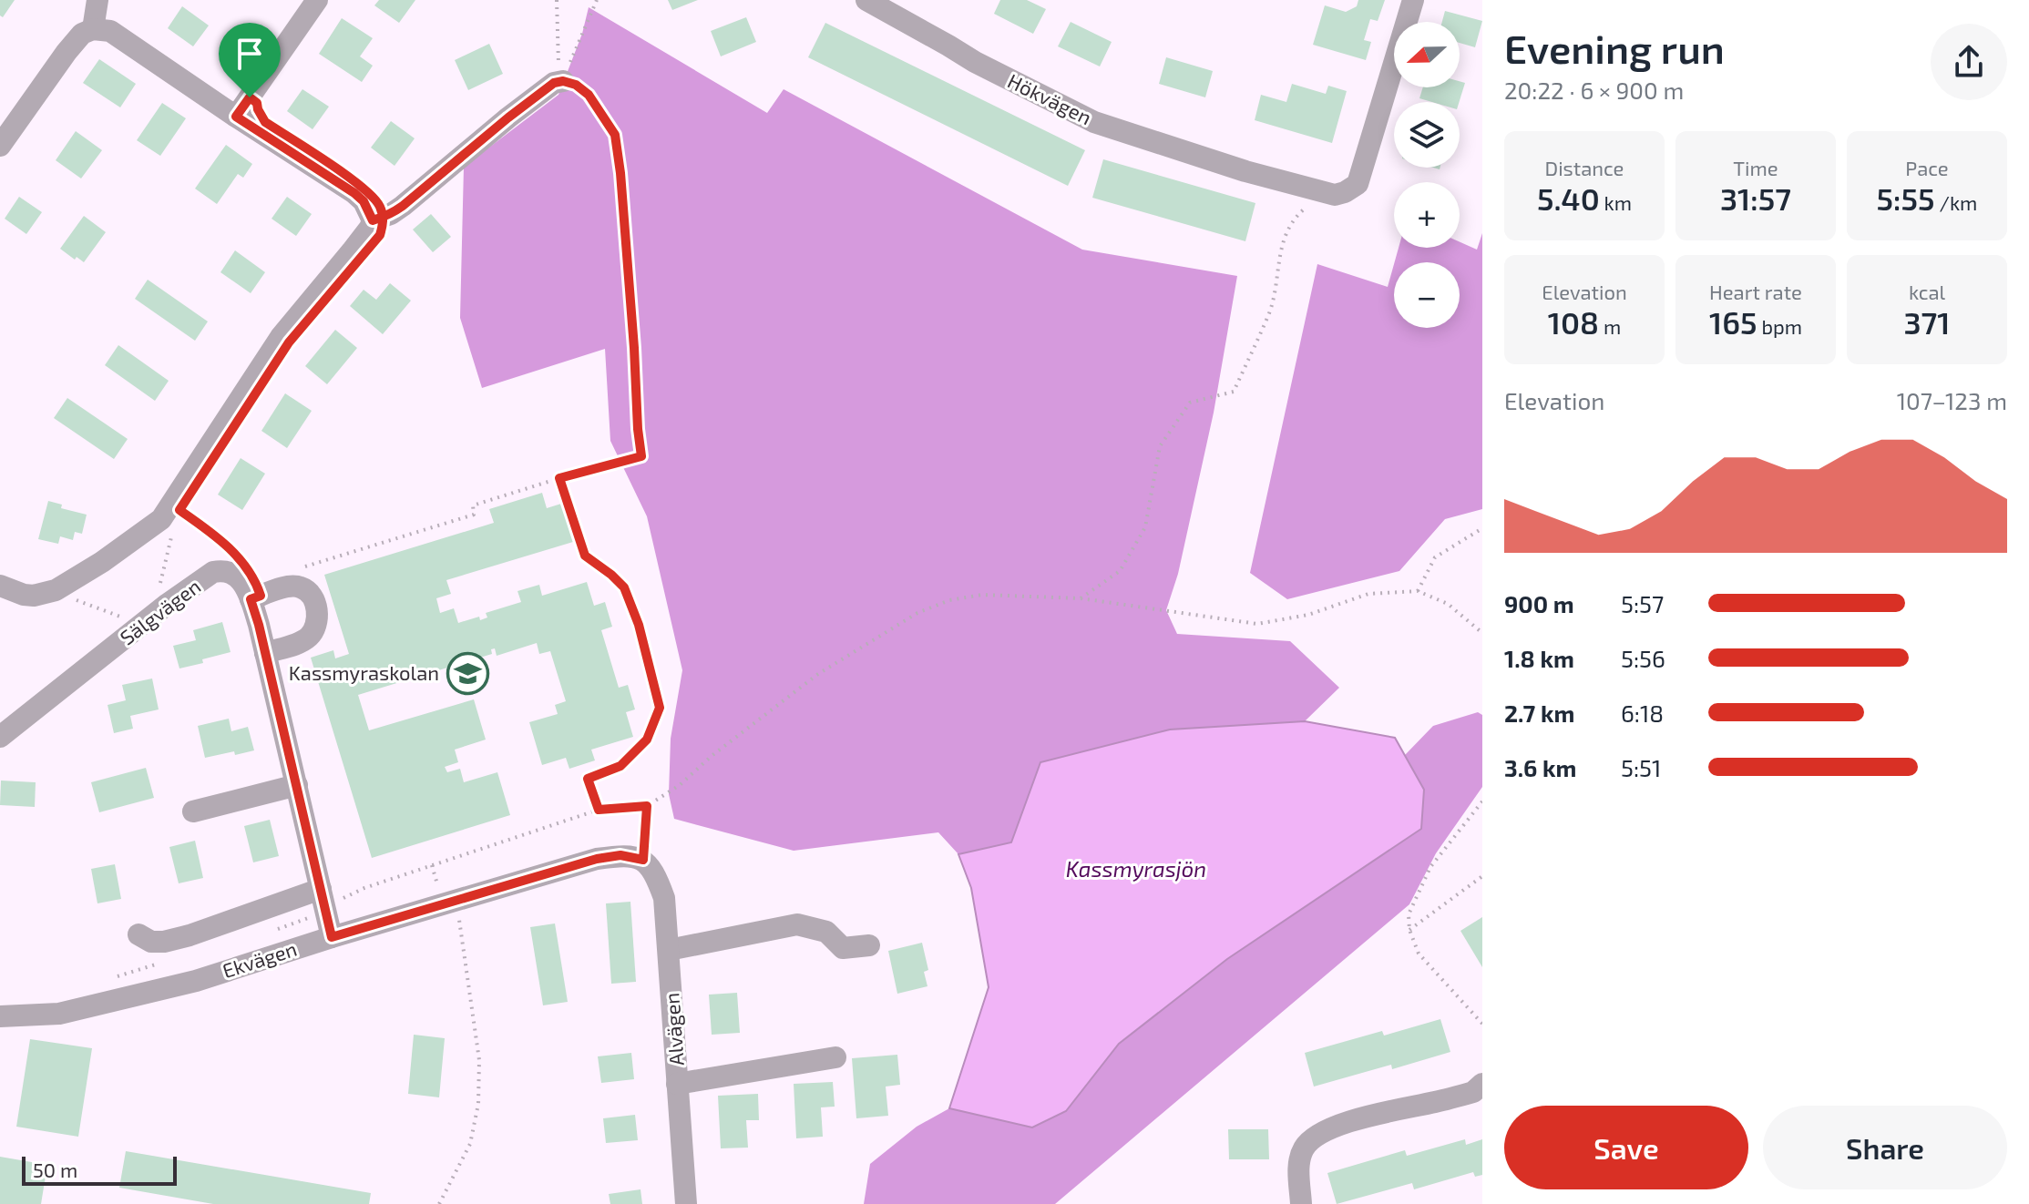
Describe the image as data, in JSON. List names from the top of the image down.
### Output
{
  "streets": {
    "street": [
      "Hökvägen",
      "Sälgvägen",
      "Ekvägen",
      "Alvägen"
    ]
  },
  "crossings": [
    ["Sälgvägen", "Ekvägen"],
    ["Ekvägen", "Alvägen"]
  ],
  "water": ["Kassmyrasjön"],
  "places": {
    "school or university": ["Kassmyraskolan"]
  },
  "scale_bar": "50 m",
  "north": "left",
  "page": {
    "heading": ["Evening run", "20:22 · 6 × 900 m"],
    "map_buttons": ["+", "−"],
    "stats": [
      ["Distance", "5.40 km"],
      ["Time", "31:57"],
      ["Pace", "5:55 /km"],
      ["Elevation", "108 m"],
      ["Heart rate", "165 bpm"],
      ["kcal", "371"]
    ],
    "chart": ["Elevation", "107–123 m"],
    "list": [
      {
        "name": "900 m",
        "note": "5:57"
      },
      {
        "name": "1.8 km",
        "note": "5:56"
      },
      {
        "name": "2.7 km",
        "note": "6:18"
      },
      {
        "name": "3.6 km",
        "note": "5:51"
      }
    ],
    "buttons": ["Save", "Share"],
    "scale": "50 m"
  }
}
